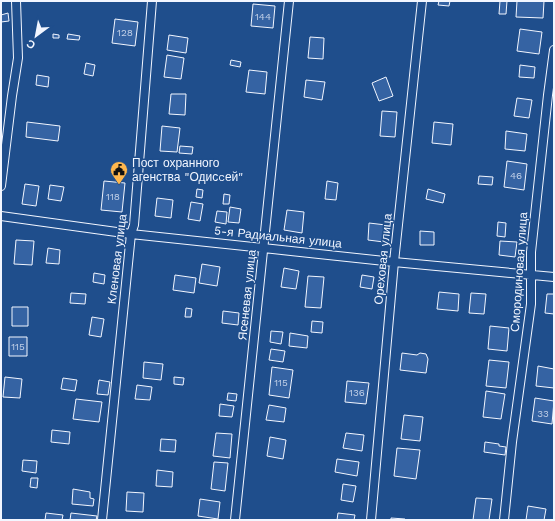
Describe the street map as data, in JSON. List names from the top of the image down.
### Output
{
  "streets": {
    "street": [
      "5-я Радиальная улица",
      "Кленовая улица",
      "Ореховая улица",
      "Смородиновая улица",
      "Ясеневая улица"
    ]
  },
  "crossings": [
    ["5-я Радиальная улица", "Кленовая улица"],
    ["5-я Радиальная улица", "Ореховая улица"],
    ["5-я Радиальная улица", "Смородиновая улица"],
    ["5-я Радиальная улица", "Ясеневая улица"]
  ],
  "places": {
    "public building": ["Пост охранного агенства \"Одисcей\""]
  },
  "house_numbers": [
    "144",
    "128",
    "46",
    "118",
    "115",
    "115",
    "136",
    "33"
  ],
  "north": "bottom left"
}
